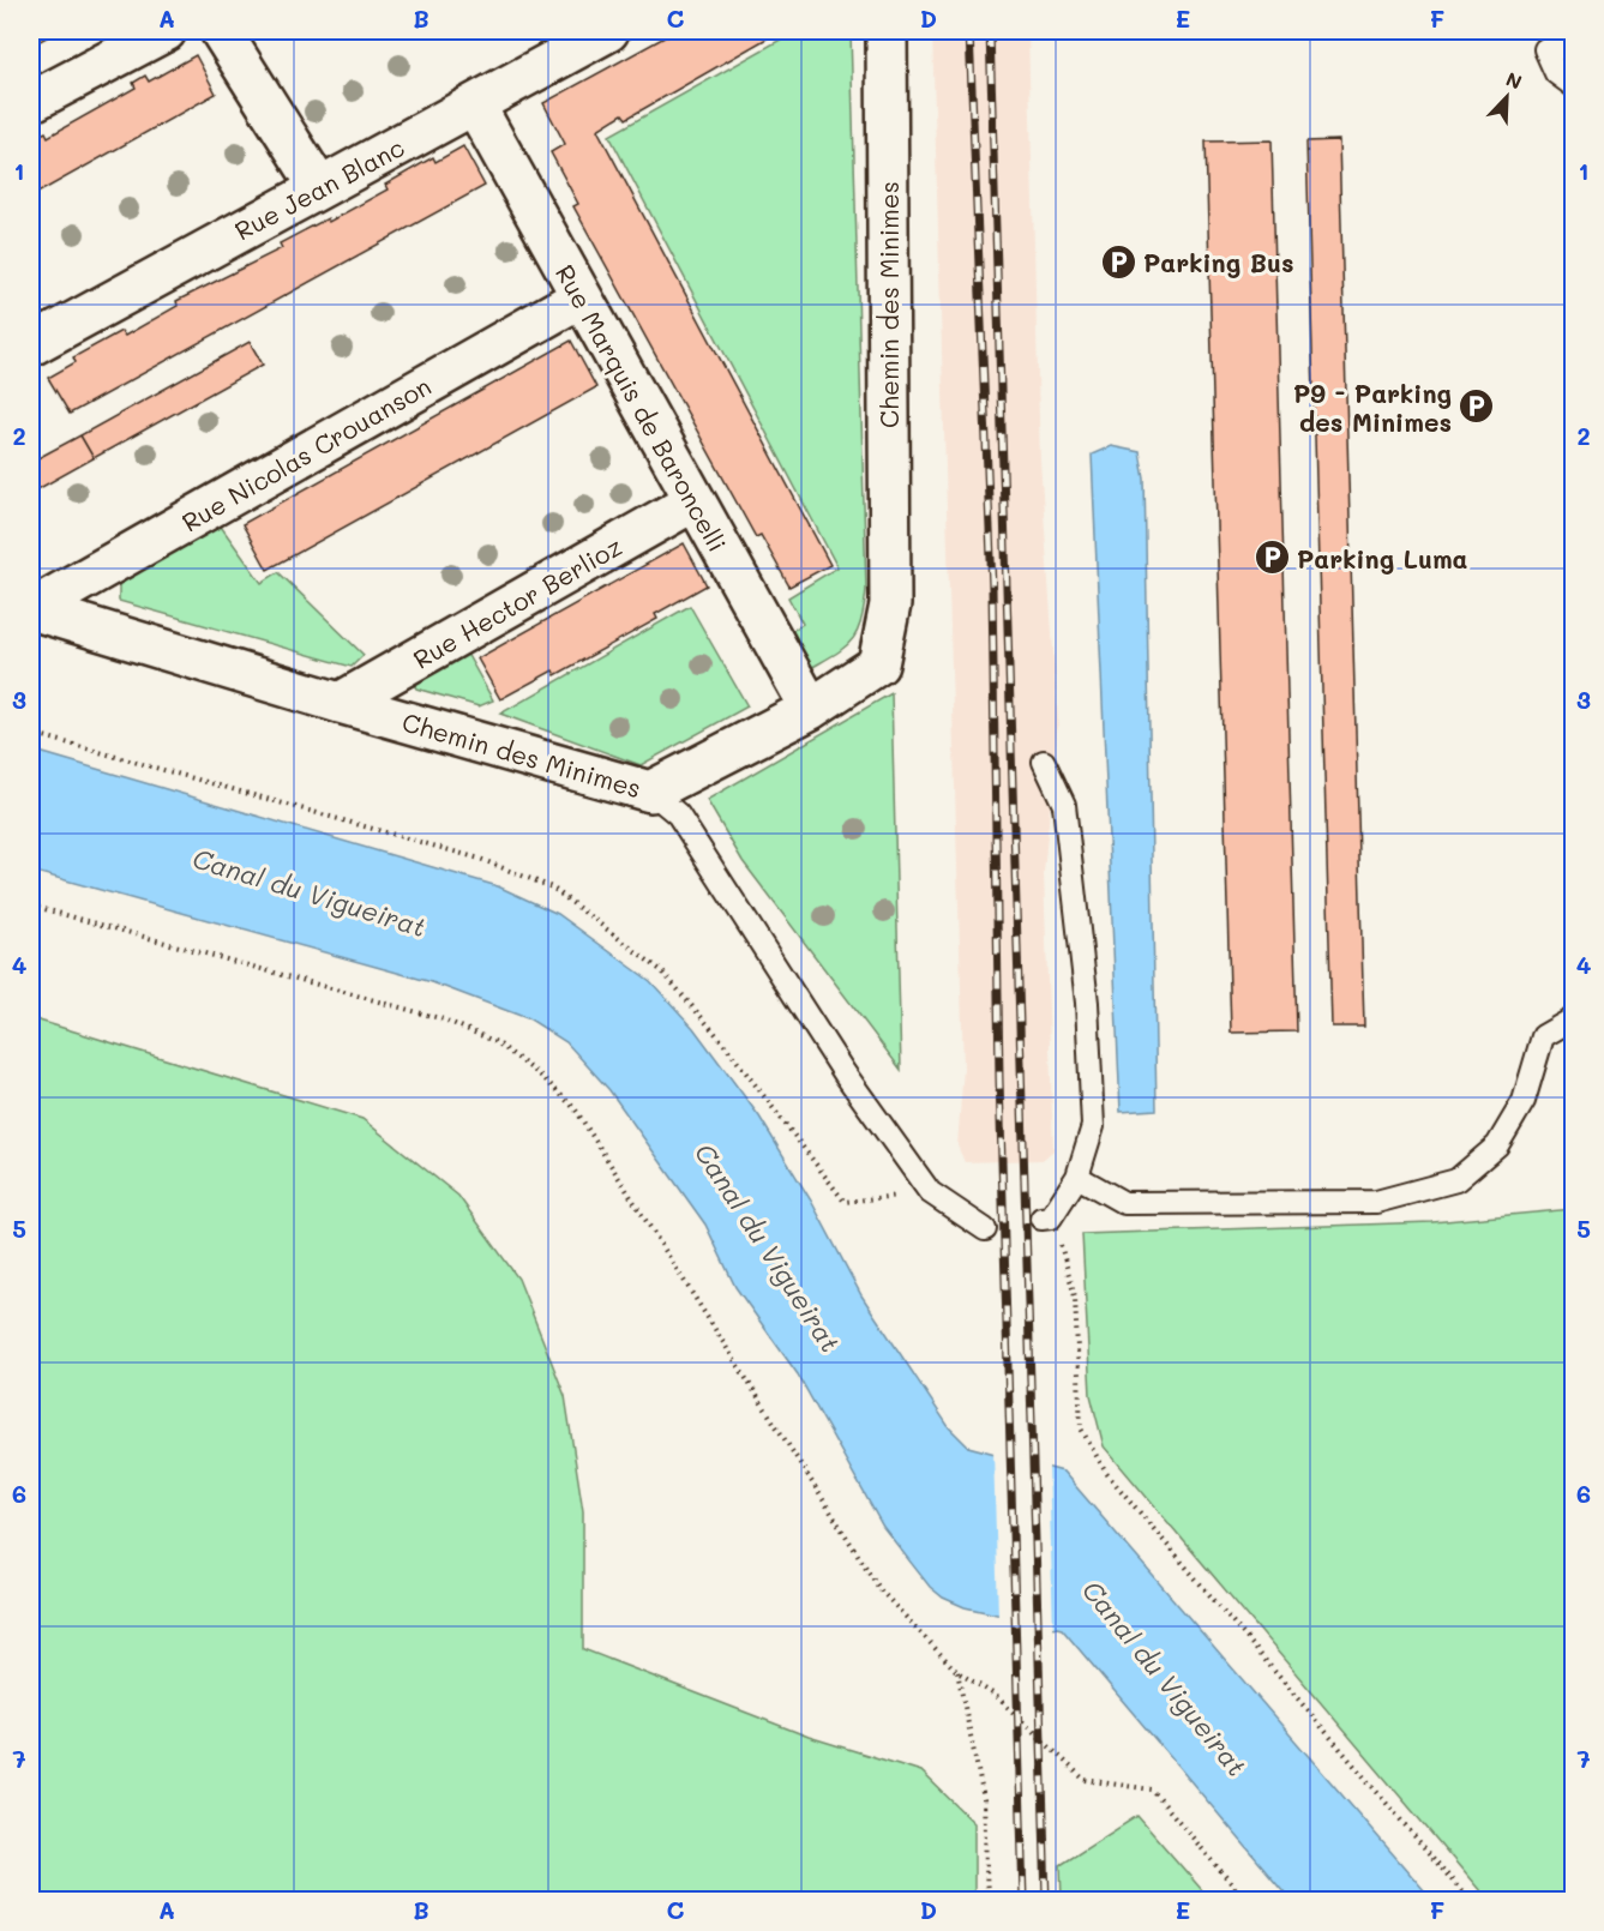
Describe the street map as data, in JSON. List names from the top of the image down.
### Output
{
  "streets": {
    "street": [
      "Rue Jean Blanc",
      "Chemin des Minimes",
      "Rue Marquis de Baroncelli",
      "Rue Nicolas Crouanson",
      "Rue Hector Berlioz"
    ]
  },
  "crossings": [
    ["Rue Jean Blanc", "Rue Marquis de Baroncelli"],
    ["Chemin des Minimes", "Rue Marquis de Baroncelli"],
    ["Chemin des Minimes", "Rue Nicolas Crouanson"],
    ["Chemin des Minimes", "Rue Hector Berlioz"],
    ["Rue Marquis de Baroncelli", "Rue Nicolas Crouanson"],
    ["Rue Marquis de Baroncelli", "Rue Hector Berlioz"]
  ],
  "water": ["Canal du Vigueirat"],
  "places": {
    "parking": ["Parking Bus", "P9 - Parking des Minimes", "Parking Luma"]
  },
  "north": "top right",
  "grid": {
    "columns": [
      "A",
      "B",
      "C",
      "D",
      "E",
      "F"
    ],
    "rows": [
      "1",
      "2",
      "3",
      "4",
      "5",
      "6",
      "7"
    ]
  }
}
